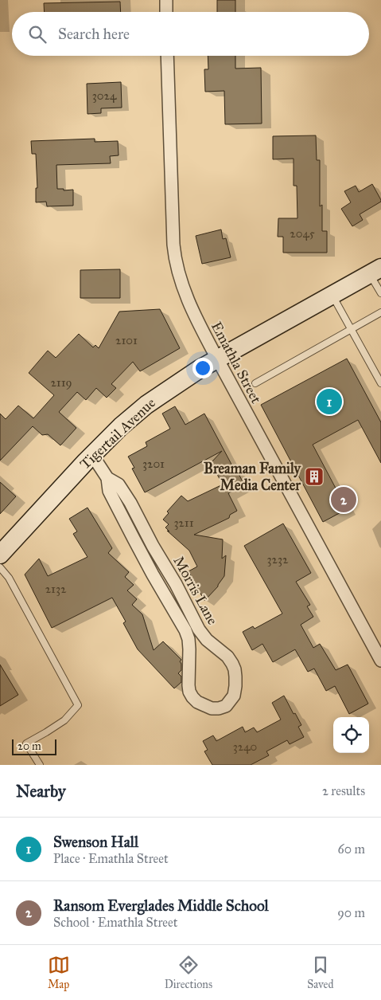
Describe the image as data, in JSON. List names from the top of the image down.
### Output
{
  "streets": {
    "street": ["Emathla Street", "Tigertail Avenue", "Morris Lane"]
  },
  "crossings": [
    ["Emathla Street", "Tigertail Avenue"],
    ["Tigertail Avenue", "Morris Lane"]
  ],
  "places": {
    "building": ["Breaman Family Media Center"]
  },
  "house_numbers": [
    "3024",
    "2045",
    "2101",
    "2119",
    "3201",
    "3211",
    "3232",
    "2132",
    "3240"
  ],
  "scale_bar": "20 m",
  "page": {
    "search": "Search here",
    "pins": ["1", "2"],
    "scale": "20 m",
    "heading": ["Nearby", "2 results"],
    "list": [
      {
        "mark": "1",
        "name": "Swenson Hall",
        "note": "Place · Emathla Street",
        "value": "60 m"
      },
      {
        "mark": "2",
        "name": "Ransom Everglades Middle School",
        "note": "School · Emathla Street",
        "value": "90 m"
      }
    ],
    "nav": ["Map", "Directions", "Saved"]
  }
}
